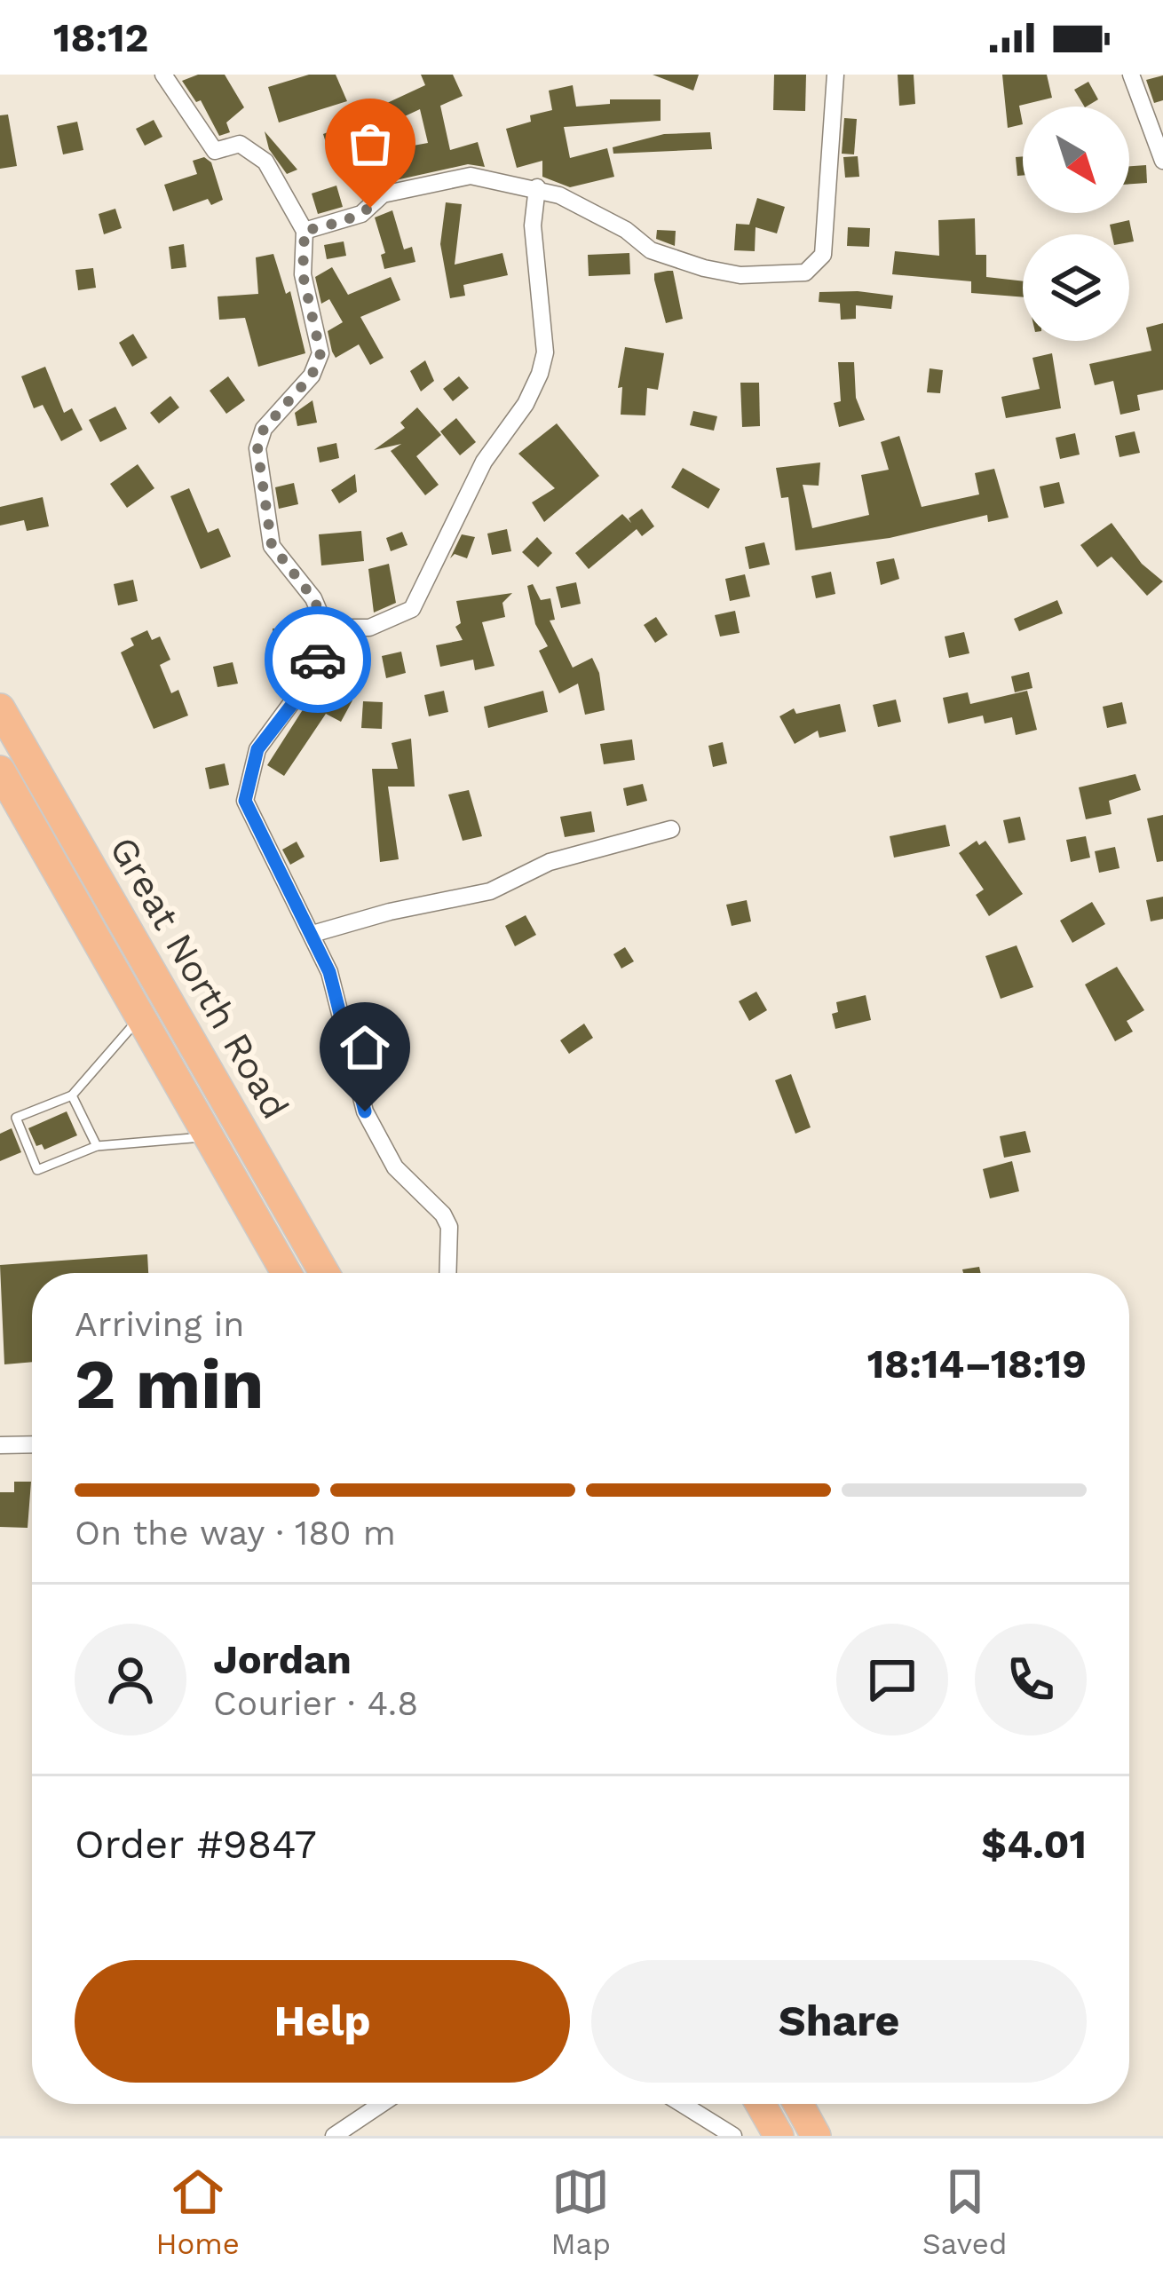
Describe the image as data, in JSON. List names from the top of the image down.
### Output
{
  "streets": {
    "highway": ["Great North Road"]
  },
  "north": "bottom right",
  "page": {
    "status": "18:12",
    "heading": ["2 min", "Arriving in", "18:14–18:19"],
    "panel": [
      "Jordan",
      "Courier · 4.8",
      "Order #9847",
      "$4.01"
    ],
    "bar": "On the way · 180 m",
    "buttons": ["Help", "Share"],
    "tabs": ["Home", "Map", "Saved"]
  }
}
